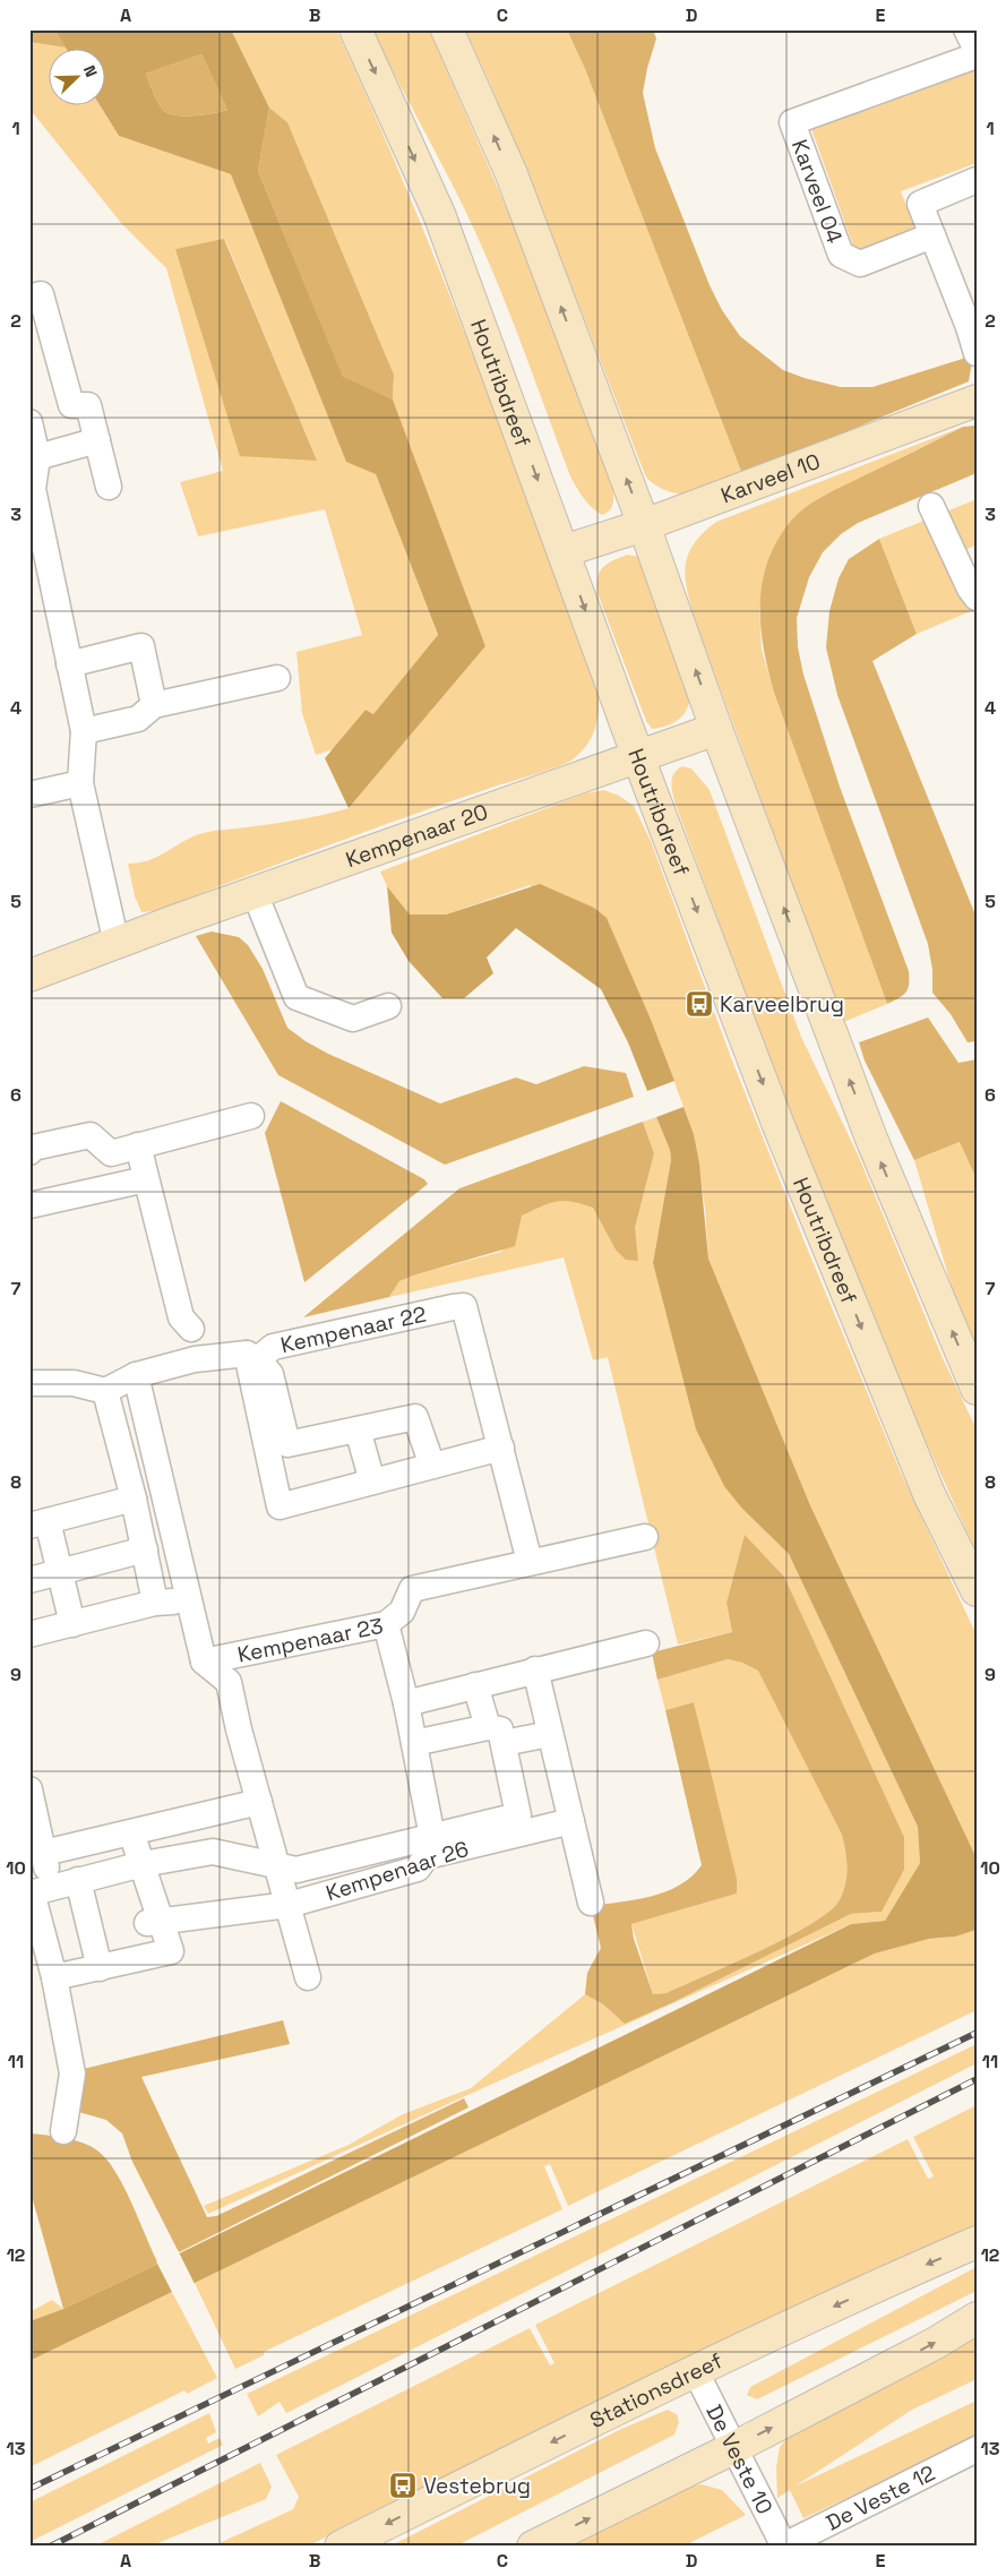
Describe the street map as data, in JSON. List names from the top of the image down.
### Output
{
  "streets": {
    "main road": [
      "Houtribdreef",
      "Karveel 10",
      "Kempenaar 20",
      "Stationsdreef"
    ],
    "street": [
      "Karveel 04",
      "Kempenaar 22",
      "Kempenaar 23",
      "Kempenaar 26",
      "De Veste 10",
      "De Veste 12"
    ]
  },
  "crossings": [
    ["Houtribdreef", "Karveel 10"],
    ["Houtribdreef", "Kempenaar 20"],
    ["Kempenaar 23", "Kempenaar 26"],
    ["Stationsdreef", "De Veste 10"],
    ["De Veste 10", "De Veste 12"]
  ],
  "places": {
    "bus stop": ["Karveelbrug", "Vestebrug"]
  },
  "north": "top right",
  "grid": {
    "columns": [
      "A",
      "B",
      "C",
      "D",
      "E"
    ],
    "rows": [
      "1",
      "2",
      "3",
      "4",
      "5",
      "6",
      "7",
      "8",
      "9",
      "10",
      "11",
      "12",
      "13"
    ]
  }
}
